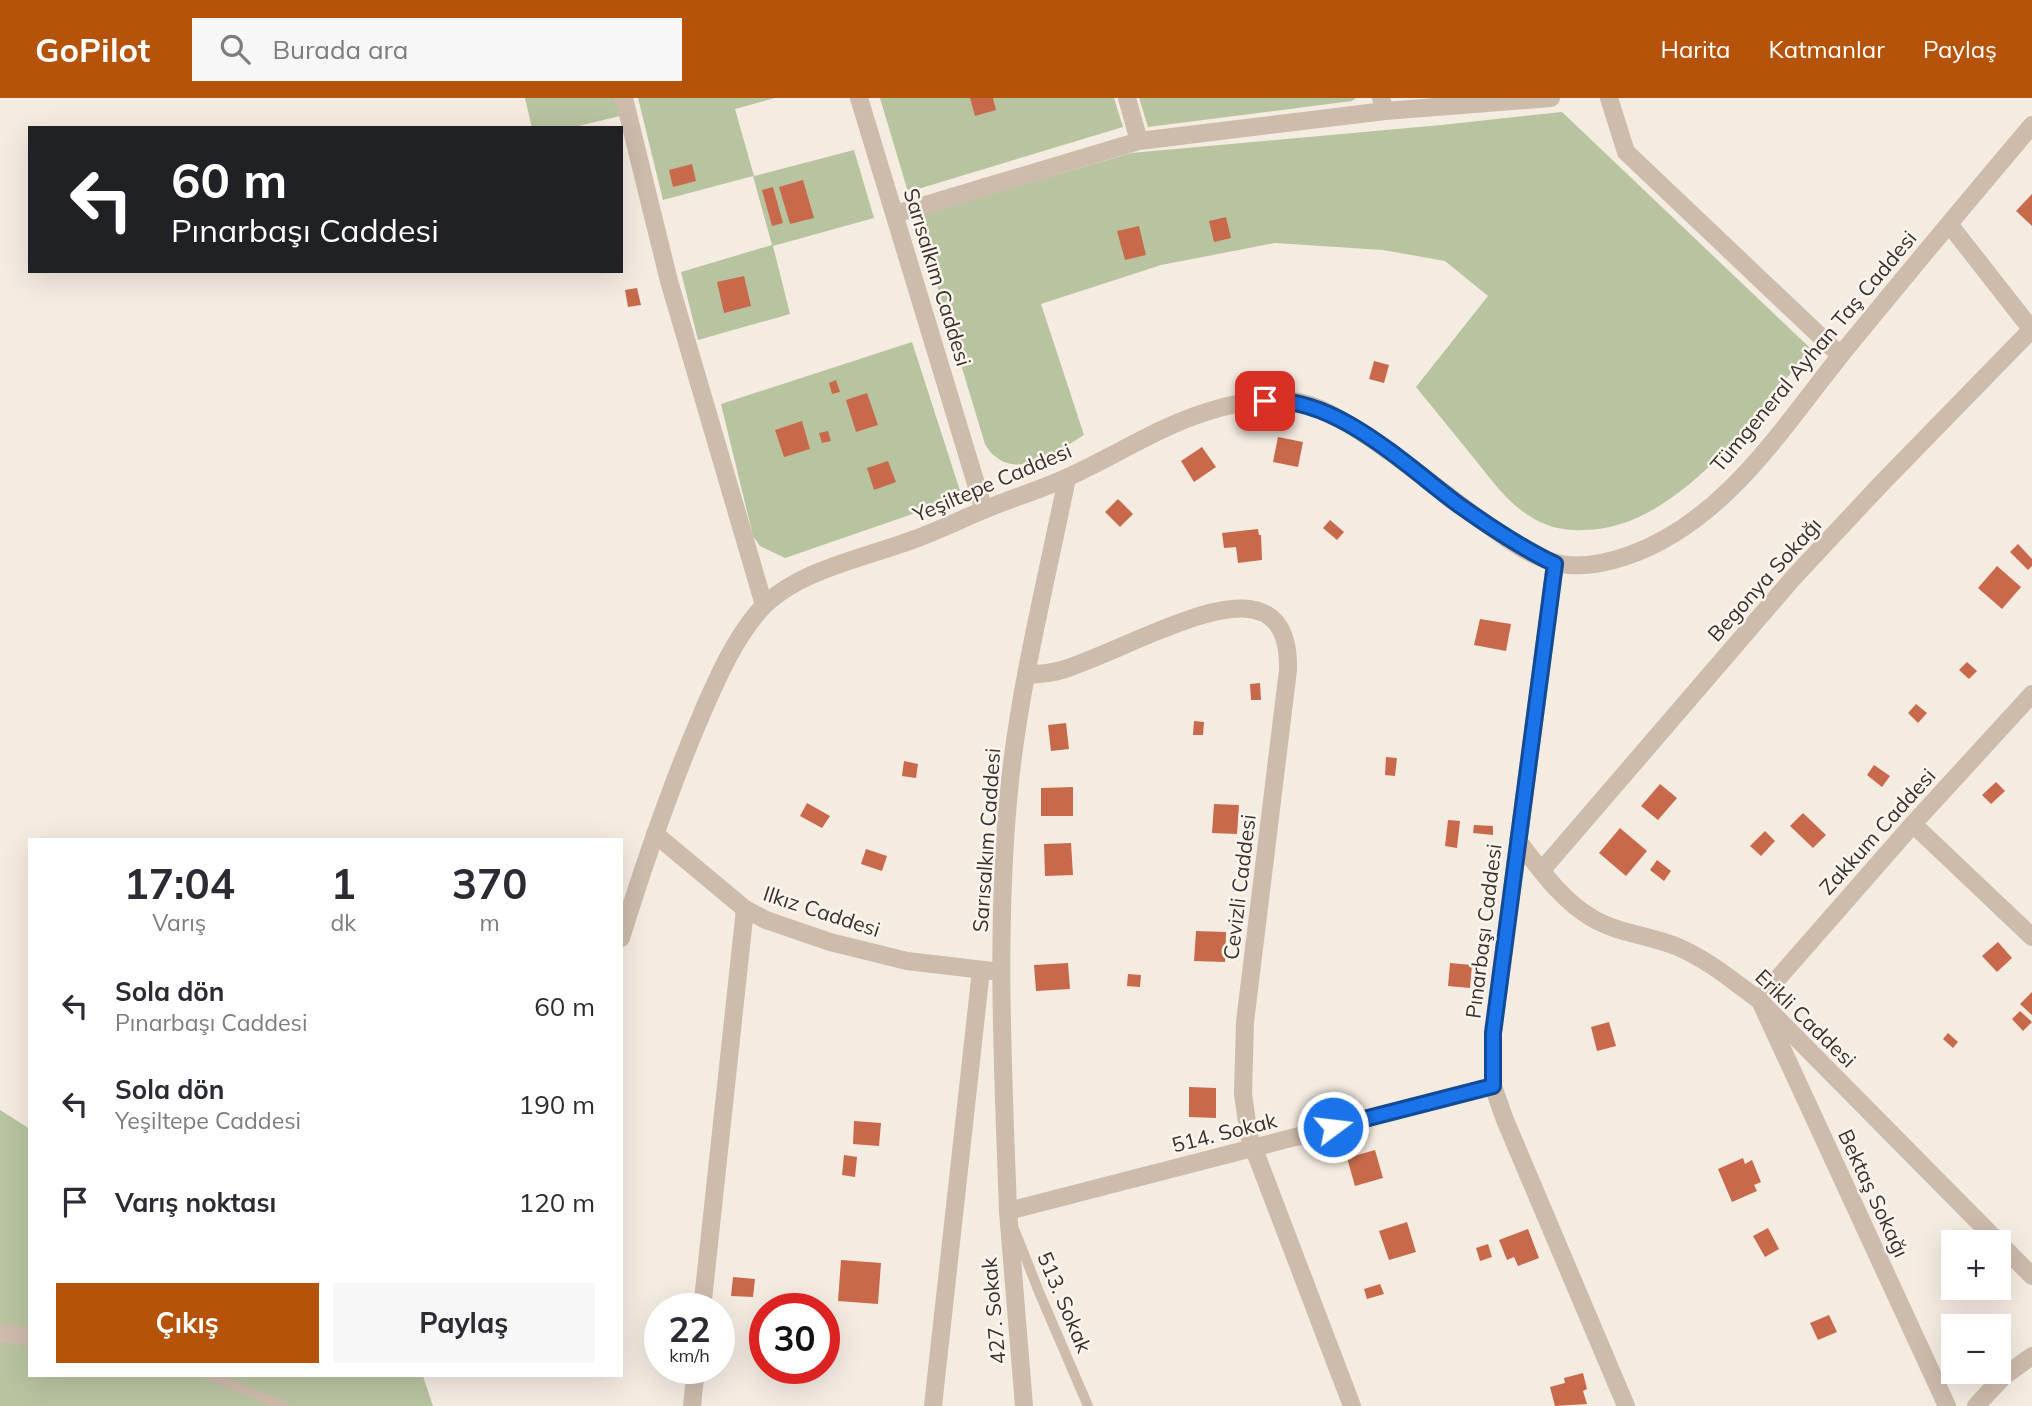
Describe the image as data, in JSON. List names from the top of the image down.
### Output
{
  "streets": {
    "street": [
      "Sarısalkım Caddesi",
      "Tümgeneral Ayhan Taş Caddesi",
      "Yeşiltepe Caddesi",
      "Begonya Sokağı",
      "Zakkum Caddesi",
      "Cevizli Caddesi",
      "Ilkız Caddesi",
      "Pınarbaşı Caddesi",
      "Erikli Caddesi",
      "514. Sokak",
      "Bektaş Sokağı",
      "427. Sokak"
    ],
    "lane": ["513. Sokak"]
  },
  "crossings": [
    ["Sarısalkım Caddesi", "Yeşiltepe Caddesi"],
    ["Sarısalkım Caddesi", "Cevizli Caddesi"],
    ["Sarısalkım Caddesi", "Ilkız Caddesi"],
    ["Sarısalkım Caddesi", "514. Sokak"],
    ["Sarısalkım Caddesi", "513. Sokak"],
    ["Sarısalkım Caddesi", "427. Sokak"],
    ["Tümgeneral Ayhan Taş Caddesi", "Yeşiltepe Caddesi"],
    ["Tümgeneral Ayhan Taş Caddesi", "Pınarbaşı Caddesi"],
    ["Yeşiltepe Caddesi", "Ilkız Caddesi"],
    ["Yeşiltepe Caddesi", "Pınarbaşı Caddesi"],
    ["Begonya Sokağı", "Erikli Caddesi"],
    ["Zakkum Caddesi", "Erikli Caddesi"],
    ["Zakkum Caddesi", "Bektaş Sokağı"],
    ["Cevizli Caddesi", "514. Sokak"],
    ["Pınarbaşı Caddesi", "Erikli Caddesi"],
    ["Pınarbaşı Caddesi", "514. Sokak"],
    ["Erikli Caddesi", "Bektaş Sokağı"],
    ["514. Sokak", "513. Sokak"],
    ["514. Sokak", "427. Sokak"],
    ["513. Sokak", "427. Sokak"]
  ],
  "page": {
    "header": "GoPilot",
    "search": "Burada ara",
    "nav": ["Harita", "Katmanlar", "Paylaş"],
    "turn": ["60 m", "Pınarbaşı Caddesi"],
    "eta": [
      "17:04",
      "Varış",
      "1",
      "dk",
      "370",
      "m"
    ],
    "list": [
      {
        "name": "Sola dön",
        "note": "Pınarbaşı Caddesi",
        "value": "60 m"
      },
      {
        "name": "Sola dön",
        "note": "Yeşiltepe Caddesi",
        "value": "190 m"
      },
      {
        "name": "Varış noktası",
        "value": "120 m"
      }
    ],
    "map_buttons": ["+", "−"],
    "buttons": ["Çıkış", "Paylaş"],
    "speed": "22 km/h",
    "limit": "30"
  }
}
